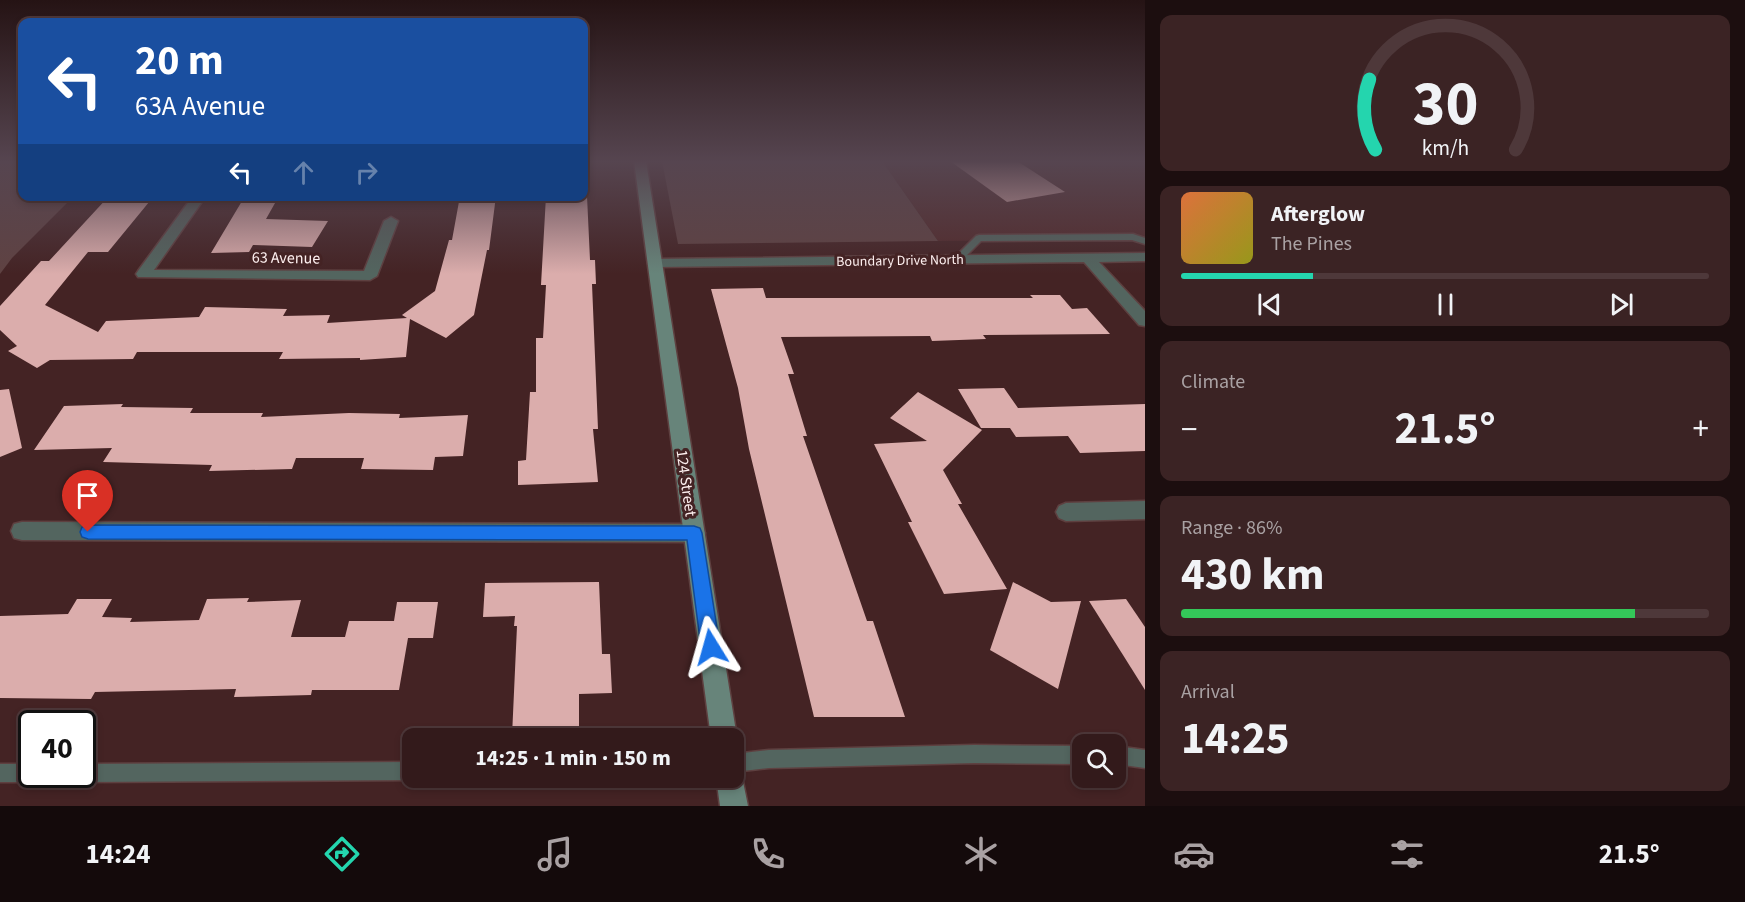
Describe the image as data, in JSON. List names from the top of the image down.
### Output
{
  "streets": {
    "street": ["63 Avenue", "Boundary Drive North", "124 Street"]
  },
  "crossings": [
    ["Boundary Drive North", "124 Street"]
  ],
  "page": {
    "turn": ["20 m", "63A Avenue"],
    "song": ["Afterglow", "The Pines"],
    "tile": [
      "Climate",
      ["Range · 86%", "430 km"],
      ["Arrival", "14:25"]
    ],
    "heat": ["−", "21.5°", "+"],
    "limit": "40",
    "trip": "14:25 · 1 min · 150 m",
    "tabs": ["14:24", "21.5°"],
    "gauge": ["30", "km/h"]
  }
}
